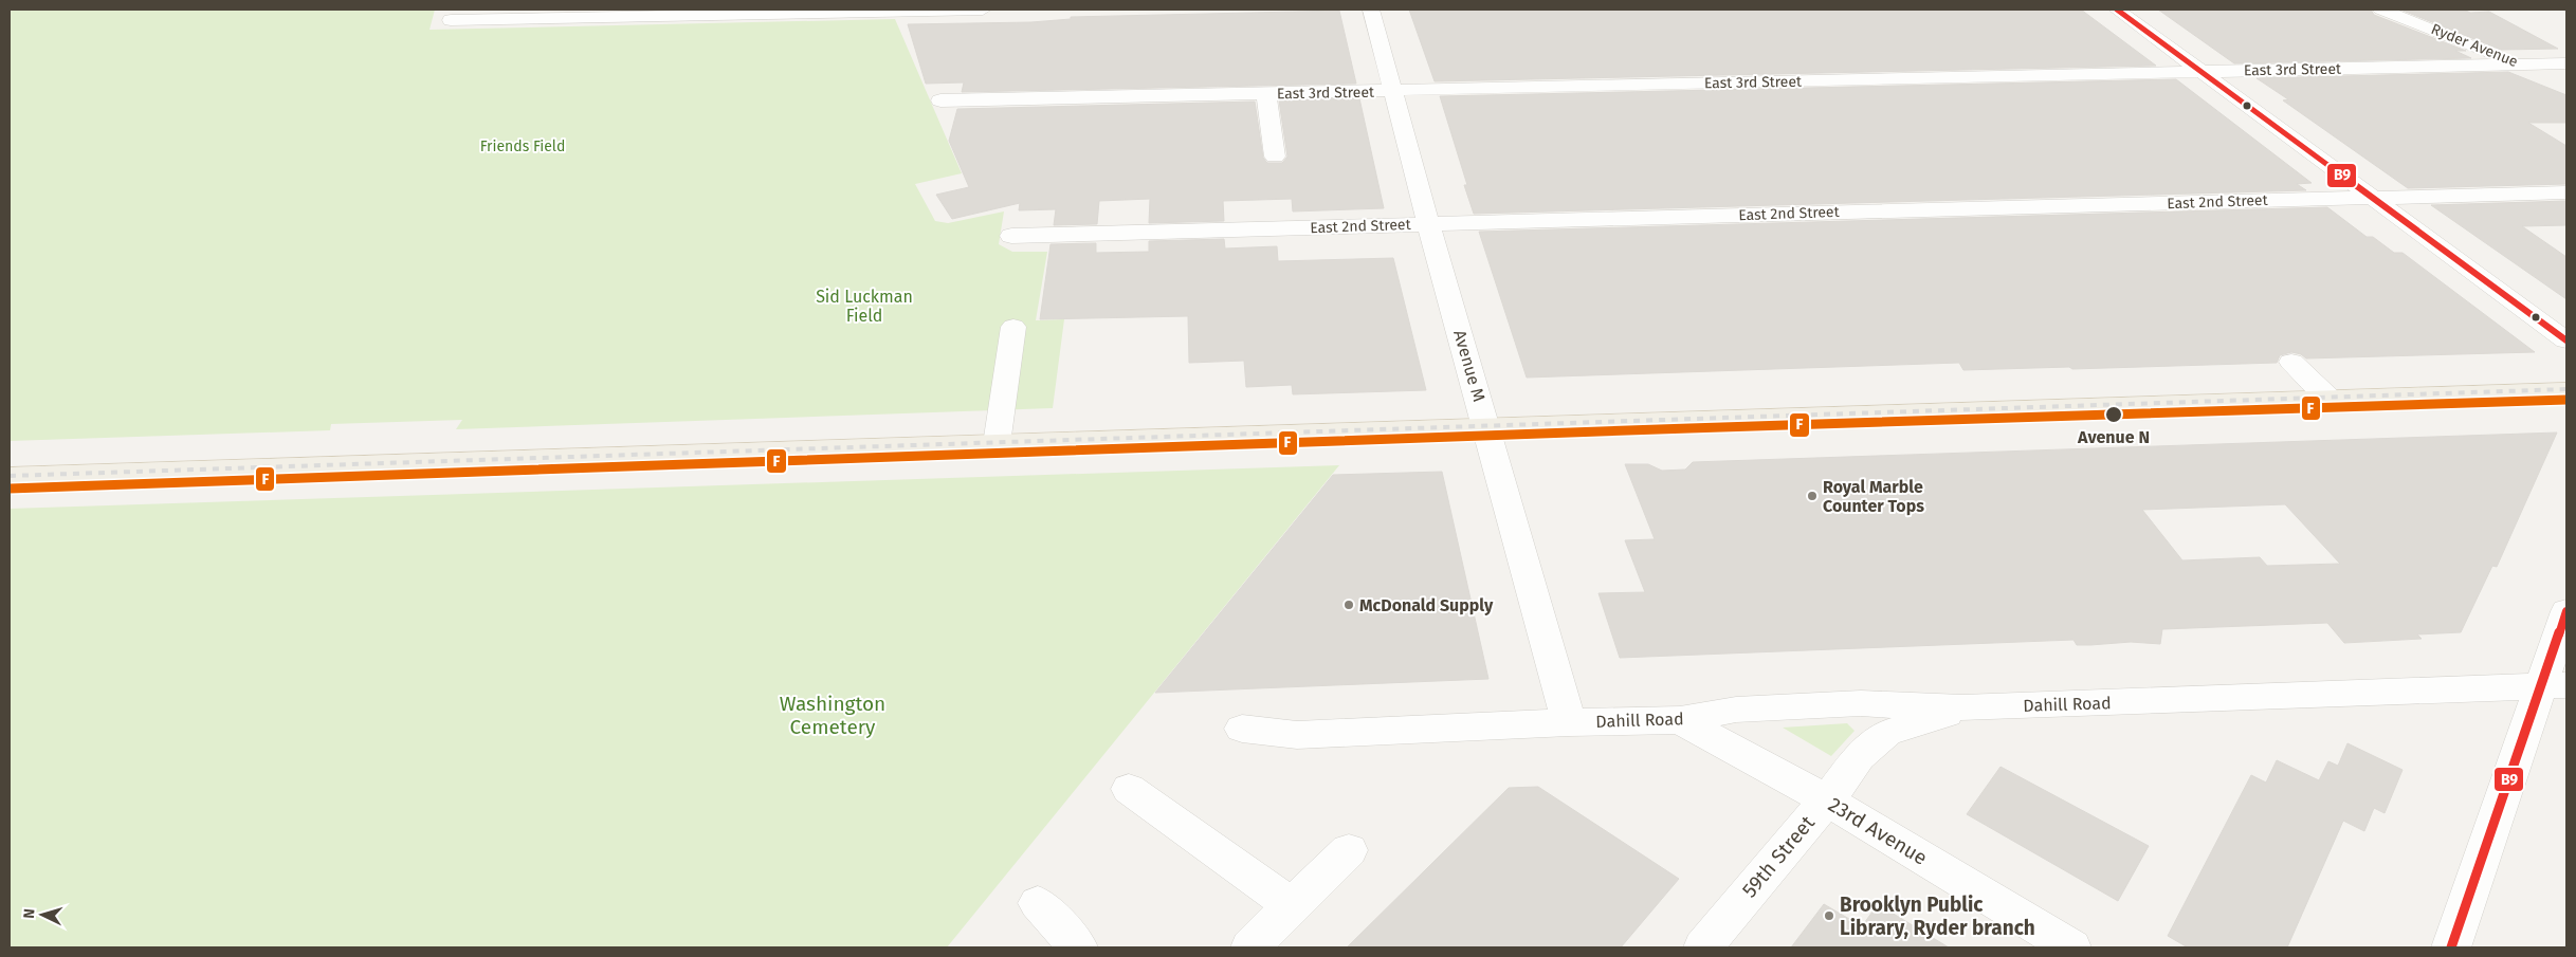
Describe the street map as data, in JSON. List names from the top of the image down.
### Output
{
  "streets": {
    "street": [
      "Ryder Avenue",
      "East 3rd Street",
      "East 2nd Street",
      "Avenue M",
      "Dahill Road",
      "23rd Avenue",
      "59th Street"
    ]
  },
  "crossings": [
    ["Ryder Avenue", "East 3rd Street"],
    ["East 3rd Street", "Avenue M"],
    ["East 2nd Street", "Avenue M"],
    ["Avenue M", "Dahill Road"],
    ["Dahill Road", "23rd Avenue"],
    ["Dahill Road", "59th Street"],
    ["23rd Avenue", "59th Street"]
  ],
  "parks": ["Friends Field", "Sid Luckman Field", "Washington Cemetery"],
  "places": [
    "Avenue N",
    "Royal Marble Counter Tops",
    "McDonald Supply",
    "Brooklyn Public Library, Ryder branch"
  ],
  "lines": ["transit line B9", "transit line F"],
  "north": "left"
}
